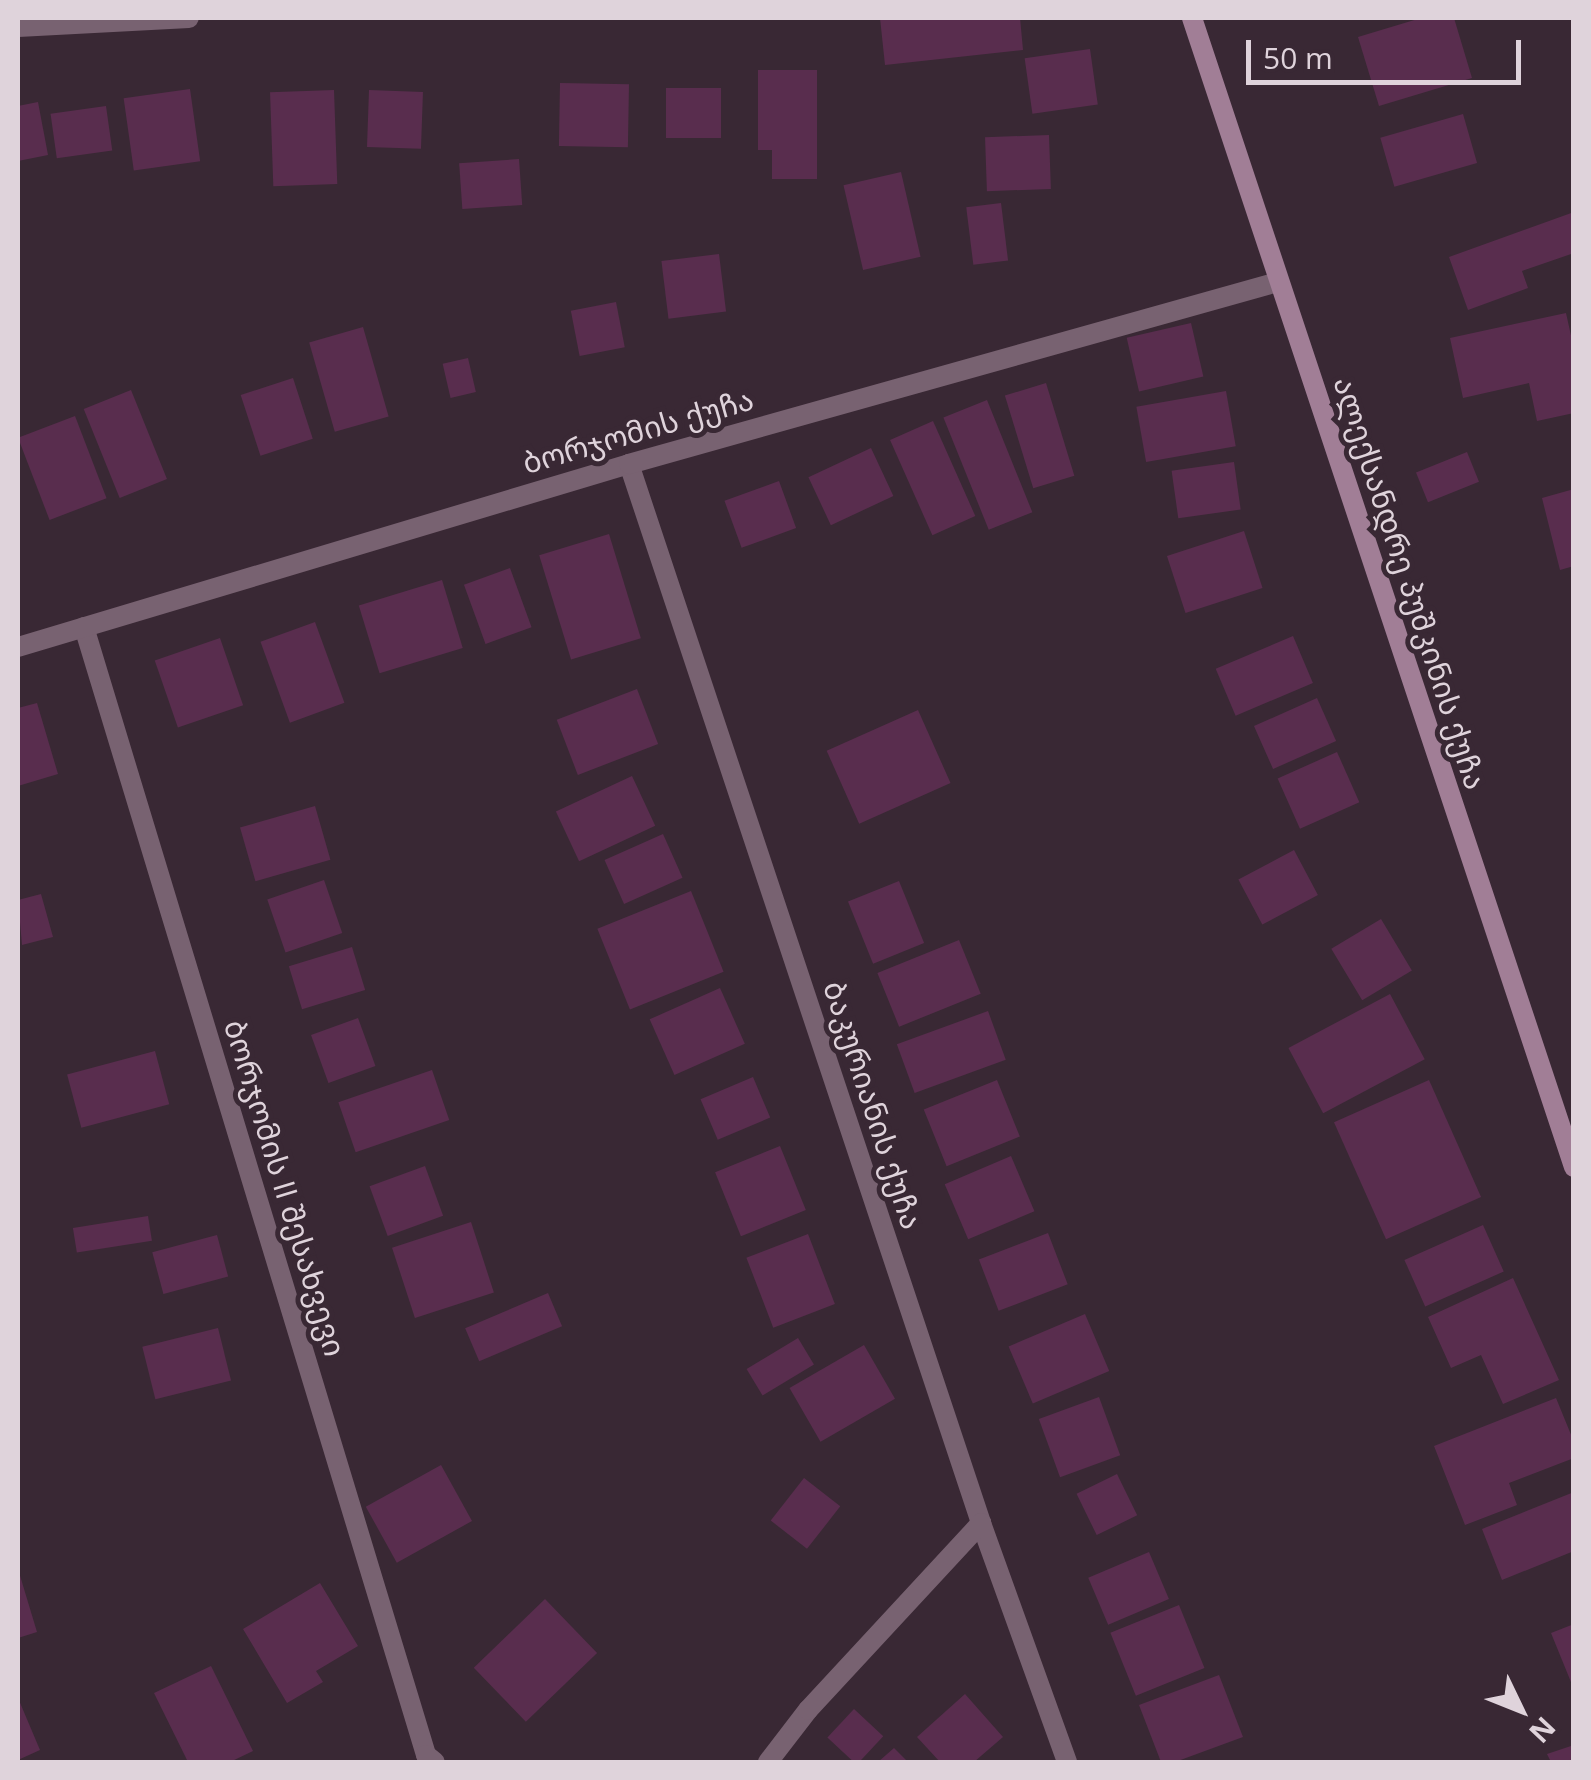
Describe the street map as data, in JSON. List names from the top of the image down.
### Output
{
  "streets": {
    "street": [
      "ბორჯომის ქუჩა",
      "ალექსანდრე პუშკინის ქუჩა",
      "ბაკურიანის ქუჩა",
      "ბორჯომის II შესახვევი"
    ]
  },
  "crossings": [
    ["ბორჯომის ქუჩა", "ალექსანდრე პუშკინის ქუჩა"],
    ["ბორჯომის ქუჩა", "ბაკურიანის ქუჩა"],
    ["ბორჯომის ქუჩა", "ბორჯომის II შესახვევი"]
  ],
  "scale_bar": "50 m",
  "north": "bottom right"
}
